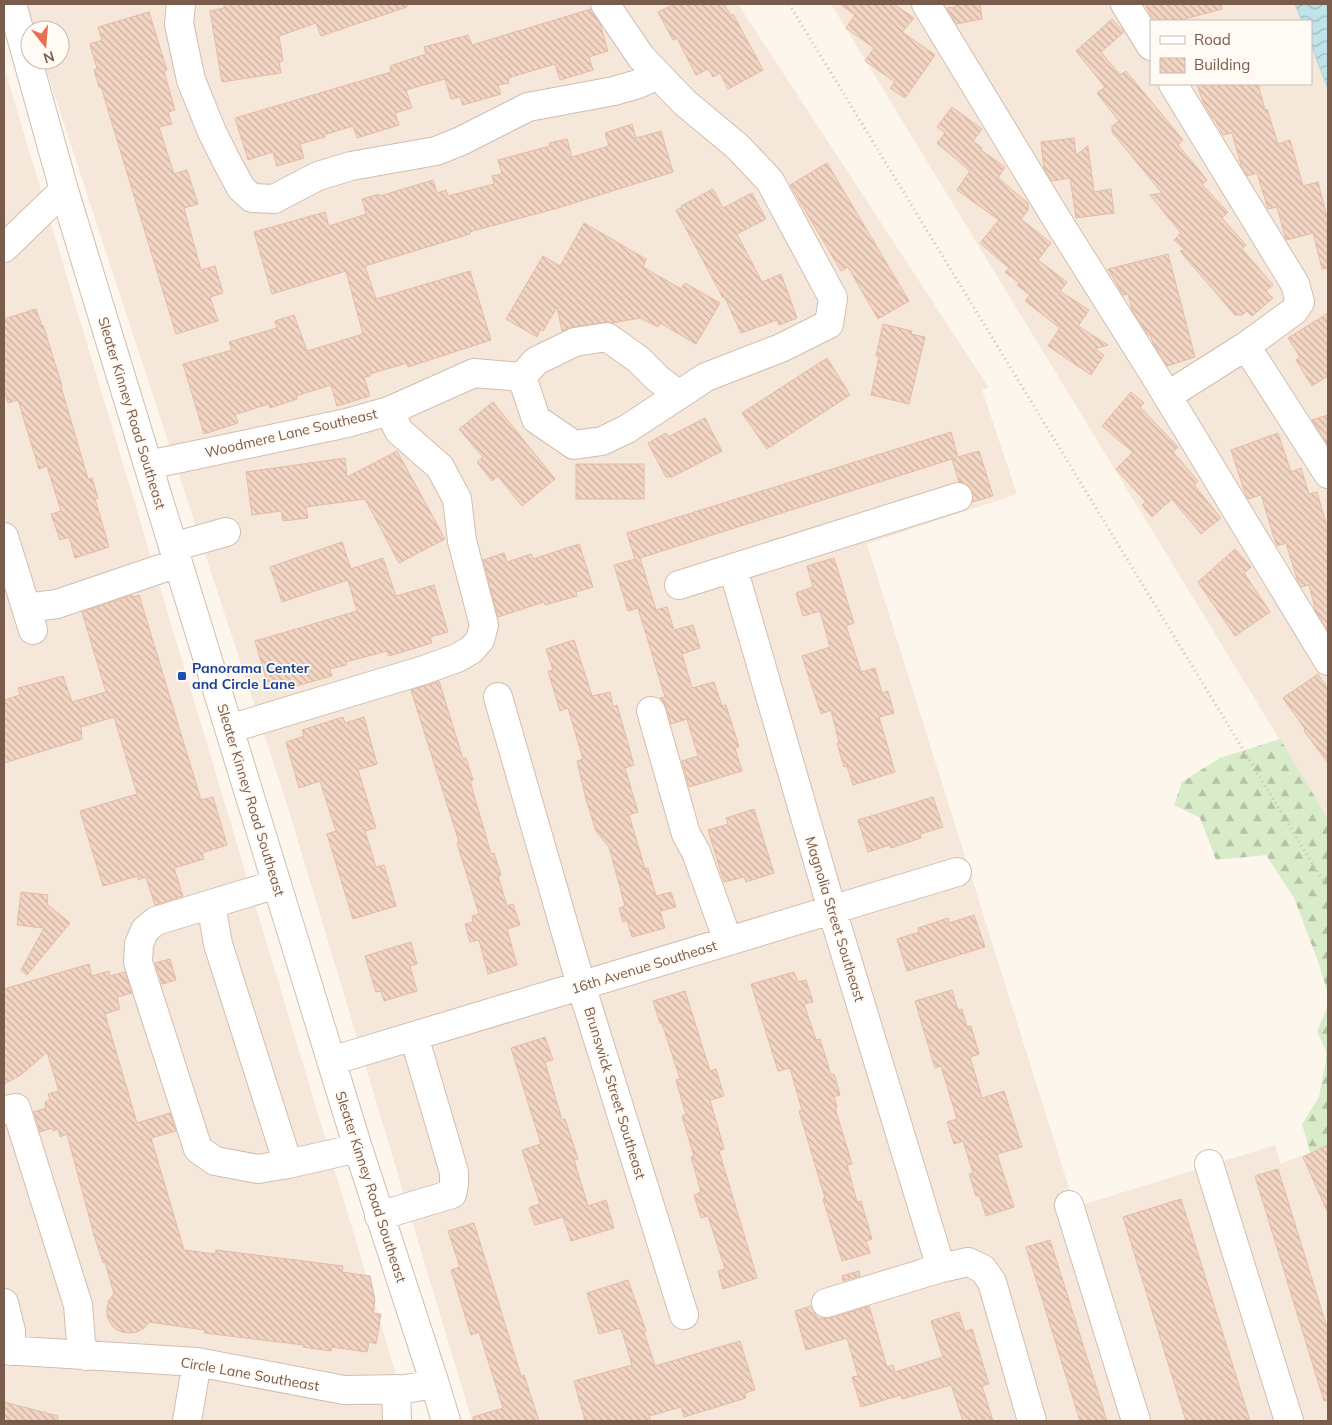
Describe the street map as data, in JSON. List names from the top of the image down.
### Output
{
  "streets": {
    "street": [
      "Sleater Kinney Road Southeast",
      "Woodmere Lane Southeast",
      "Magnolia Street Southeast",
      "16th Avenue Southeast",
      "Brunswick Street Southeast",
      "Circle Lane Southeast"
    ]
  },
  "crossings": [
    ["Sleater Kinney Road Southeast", "Woodmere Lane Southeast"],
    ["Sleater Kinney Road Southeast", "16th Avenue Southeast"],
    ["Sleater Kinney Road Southeast", "Circle Lane Southeast"],
    ["Magnolia Street Southeast", "16th Avenue Southeast"],
    ["16th Avenue Southeast", "Brunswick Street Southeast"]
  ],
  "places": {
    "transit": ["Panorama Center and Circle Lane"]
  },
  "legend": ["Road", "Building"],
  "north": "bottom"
}
